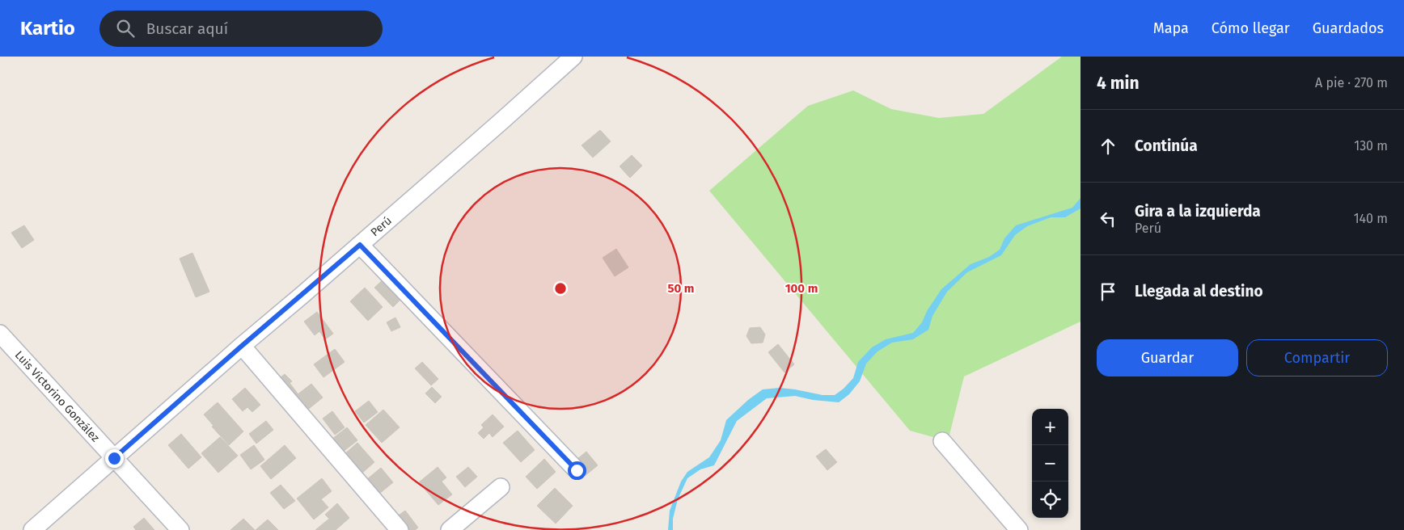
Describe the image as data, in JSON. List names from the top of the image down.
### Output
{
  "streets": {
    "street": ["Perú", "Luis Victorino González"]
  },
  "crossings": [
    ["Perú", "Luis Victorino González"]
  ],
  "page": {
    "header": "Kartio",
    "search": "Buscar aquí",
    "nav": ["Mapa", "Cómo llegar", "Guardados"],
    "heading": ["4 min", "A pie · 270 m"],
    "list": [
      ["Continúa", "130 m"],
      ["Gira a la izquierda", "Perú", "140 m"],
      "Llegada al destino"
    ],
    "buttons": ["Guardar", "Compartir"],
    "map_buttons": ["+", "−"]
  },
  "rings": ["50 m", "100 m"]
}
